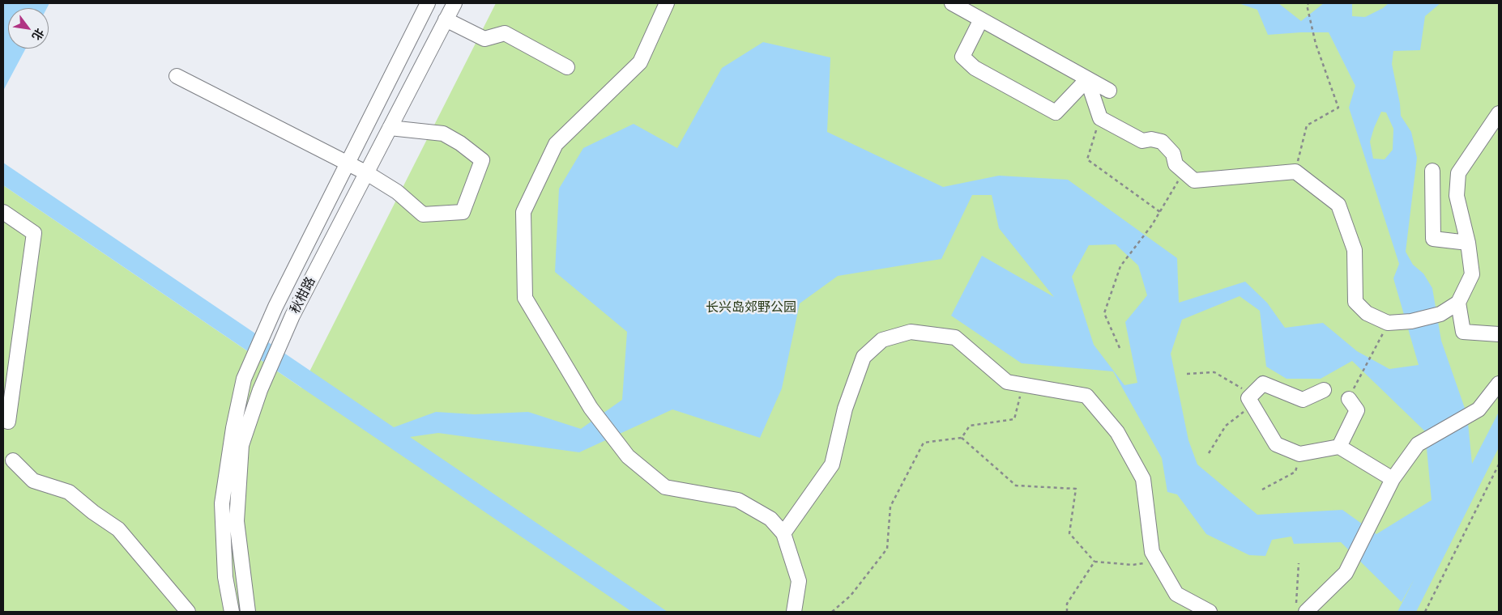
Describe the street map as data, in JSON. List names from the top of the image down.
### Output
{
  "streets": {
    "street": ["秋柑路"]
  },
  "parks": ["长兴岛郊野公园"],
  "north": "bottom right"
}
